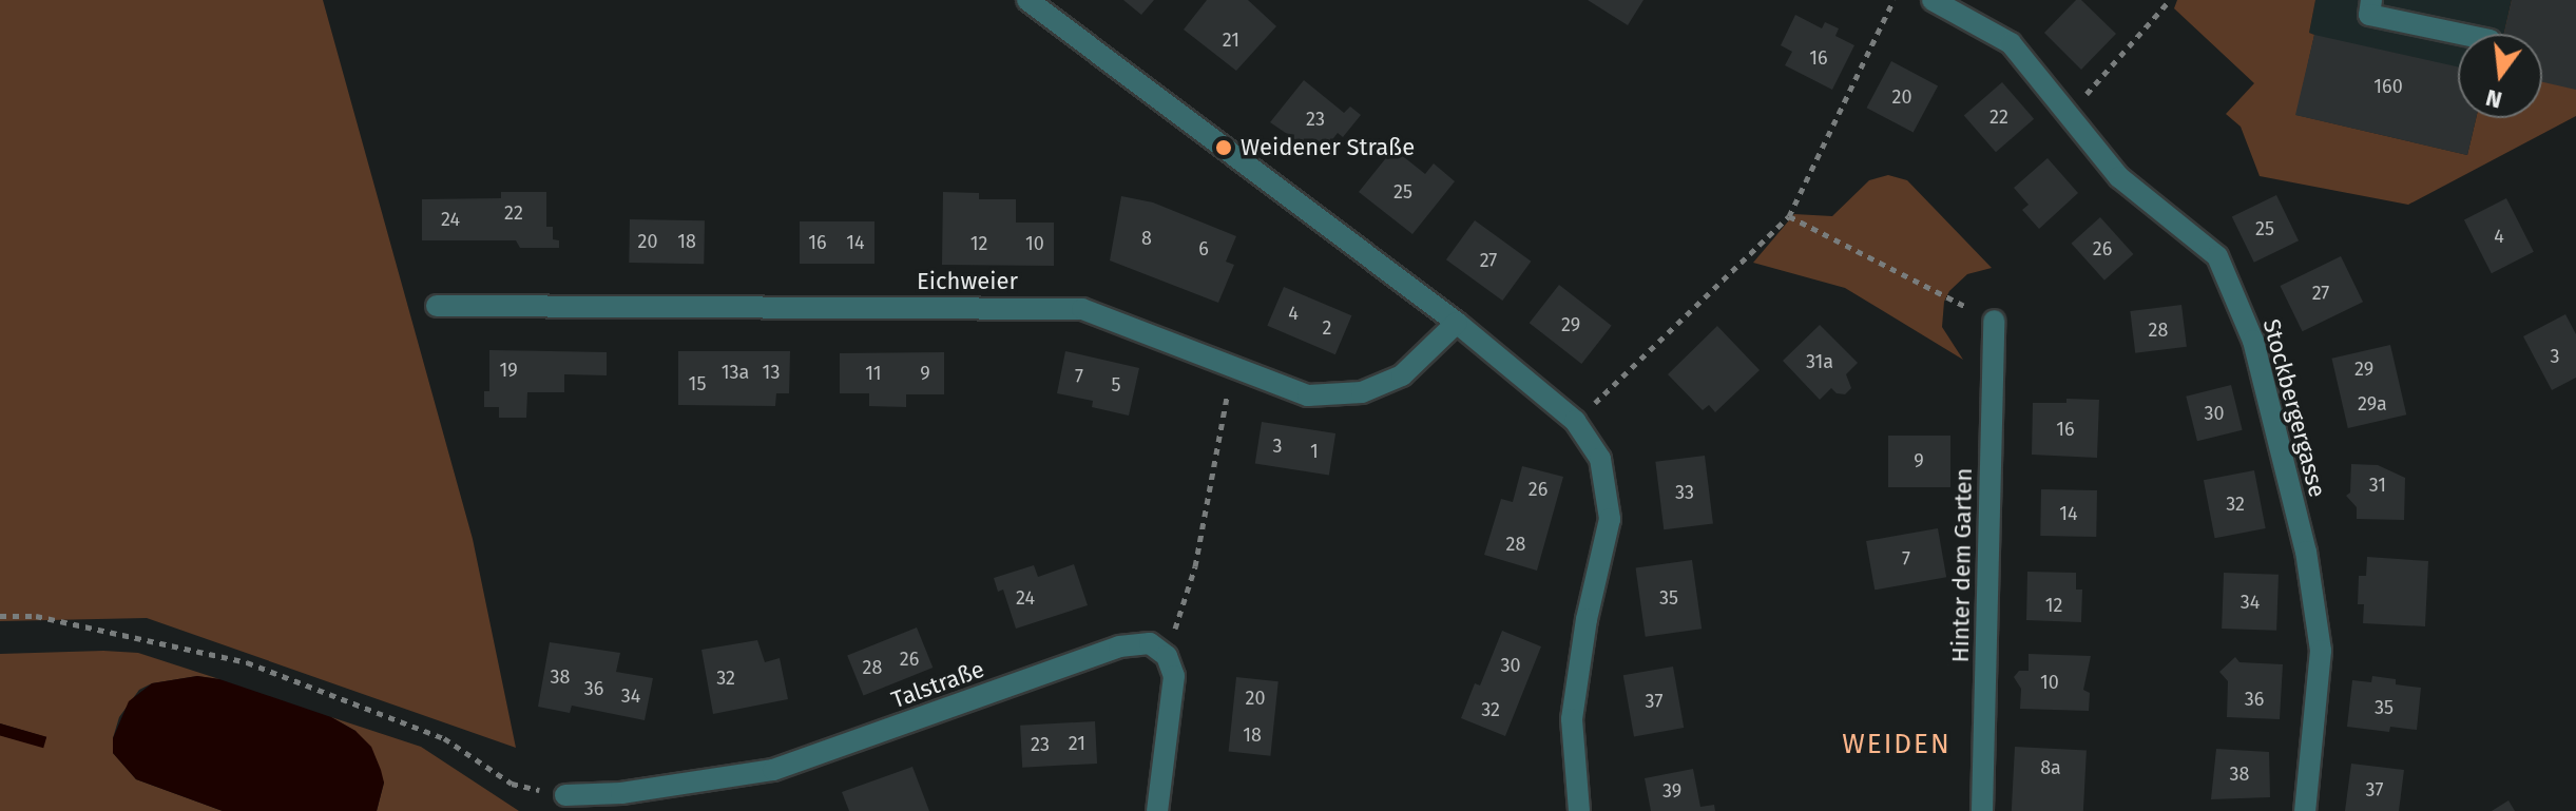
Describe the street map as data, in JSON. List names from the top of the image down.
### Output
{
  "streets": {
    "street": [
      "Eichweier",
      "Stockbergergasse",
      "Hinter dem Garten",
      "Talstraße"
    ]
  },
  "districts": ["WEIDEN"],
  "places": ["Weidener Straße"],
  "house_numbers": [
    "21",
    "16",
    "160",
    "20",
    "22",
    "23",
    "25",
    "22",
    "24",
    "25",
    "4",
    "8",
    "20",
    "18",
    "16",
    "14",
    "12",
    "10",
    "6",
    "26",
    "27",
    "27",
    "4",
    "29",
    "2",
    "28",
    "3",
    "31a",
    "29",
    "19",
    "13a",
    "13",
    "11",
    "9",
    "7",
    "15",
    "5",
    "29a",
    "30",
    "16",
    "3",
    "1",
    "9",
    "31",
    "26",
    "33",
    "32",
    "14",
    "28",
    "7",
    "24",
    "35",
    "34",
    "12",
    "26",
    "30",
    "28",
    "38",
    "32",
    "10",
    "36",
    "34",
    "20",
    "36",
    "37",
    "35",
    "32",
    "18",
    "21",
    "23",
    "8a",
    "38",
    "37",
    "39"
  ],
  "north": "bottom"
}
